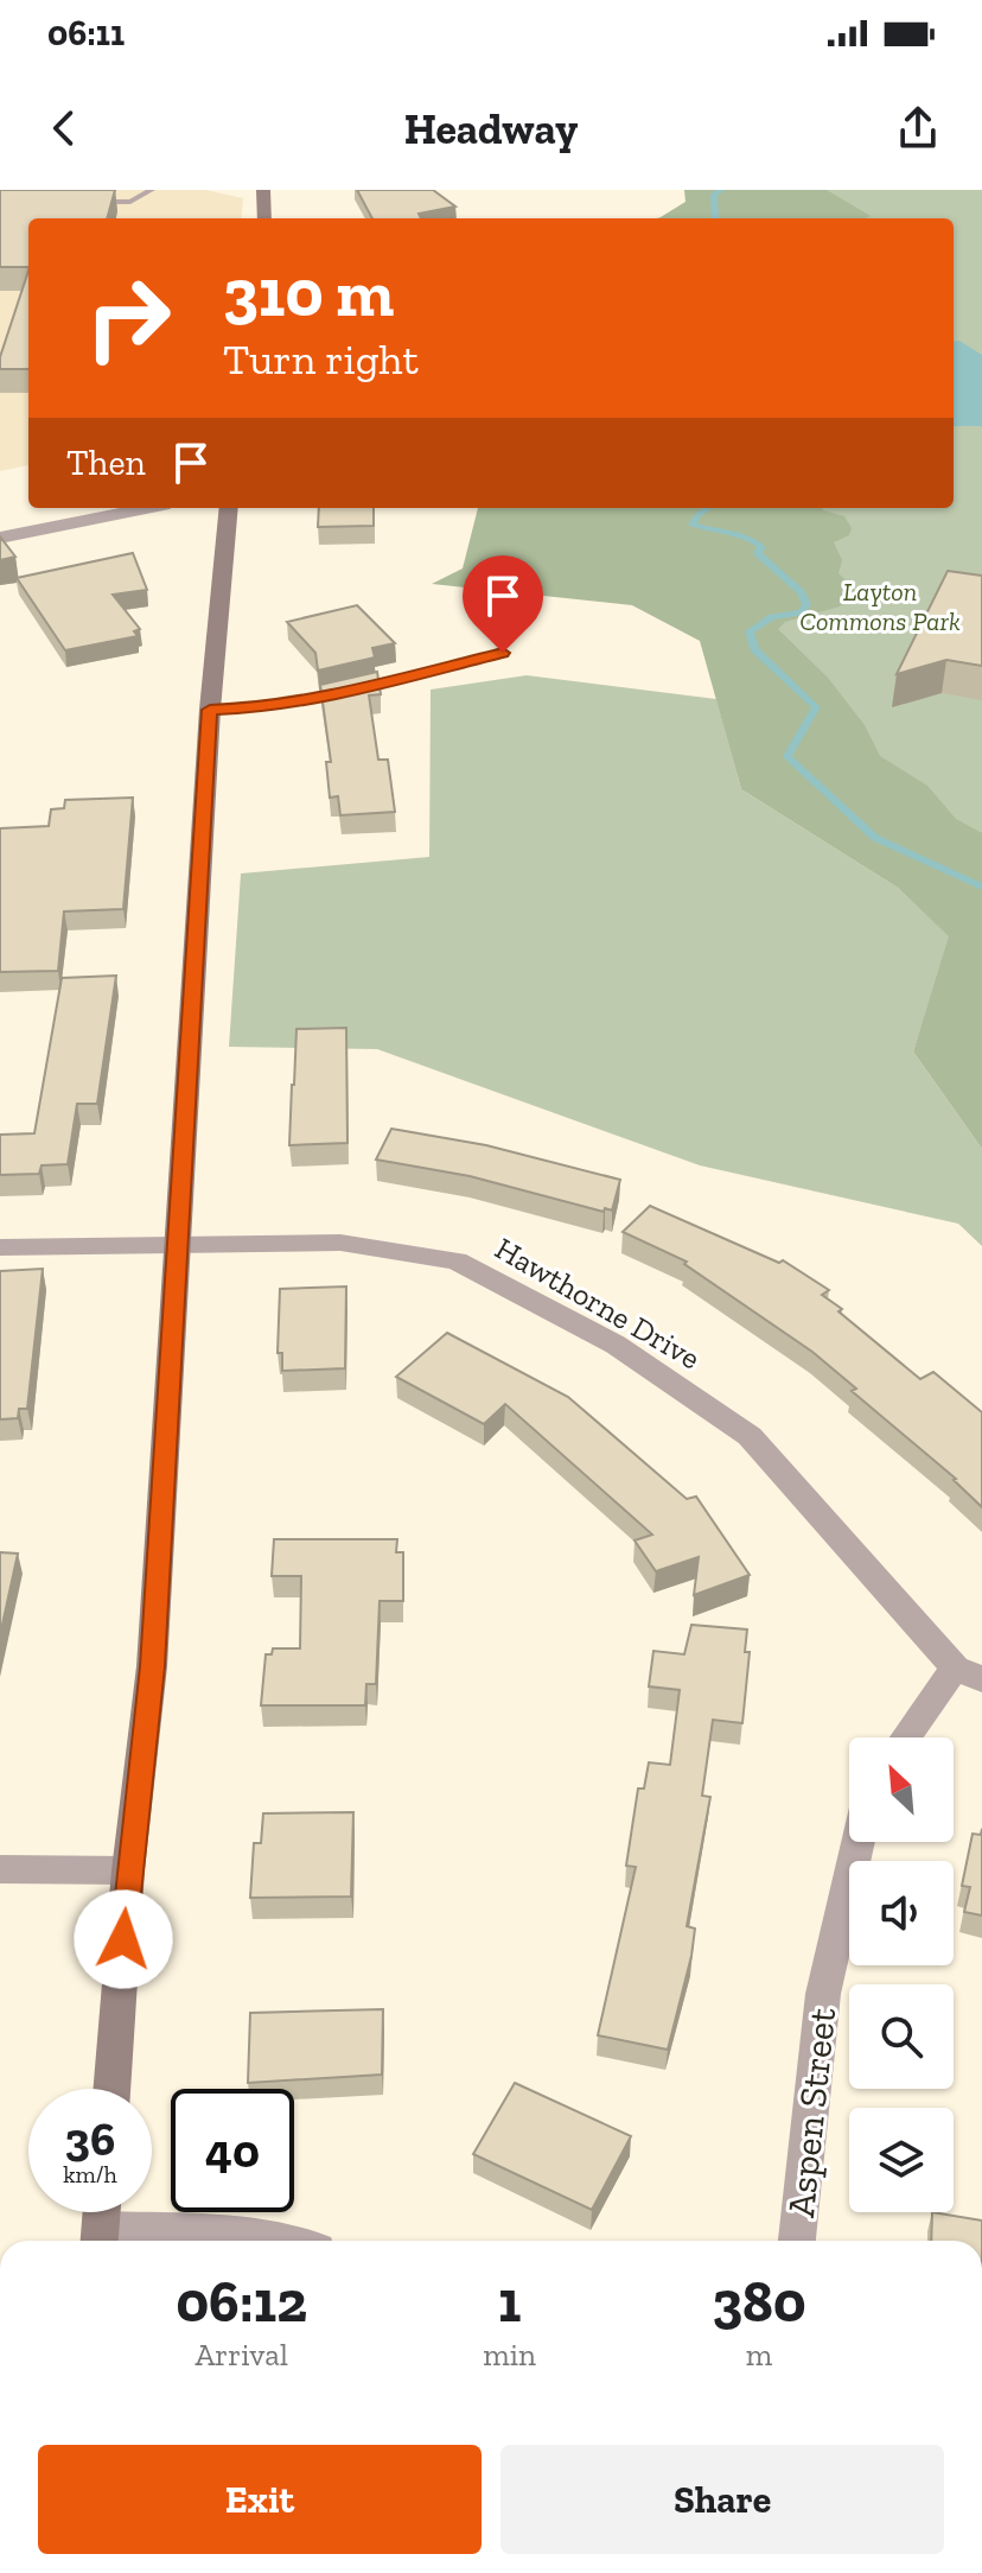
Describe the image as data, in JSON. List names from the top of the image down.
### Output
{
  "streets": {
    "street": ["Hawthorne Drive", "Aspen Street"]
  },
  "parks": ["Layton Commons Park"],
  "north": "top left",
  "page": {
    "status": "06:11",
    "header": "Headway",
    "turn": ["310 m", "Turn right"],
    "then": "Then",
    "speed": "36 km/h",
    "limit": "40",
    "eta": [
      "06:12",
      "Arrival",
      "1",
      "min",
      "380",
      "m"
    ],
    "buttons": ["Exit", "Share"]
  }
}
